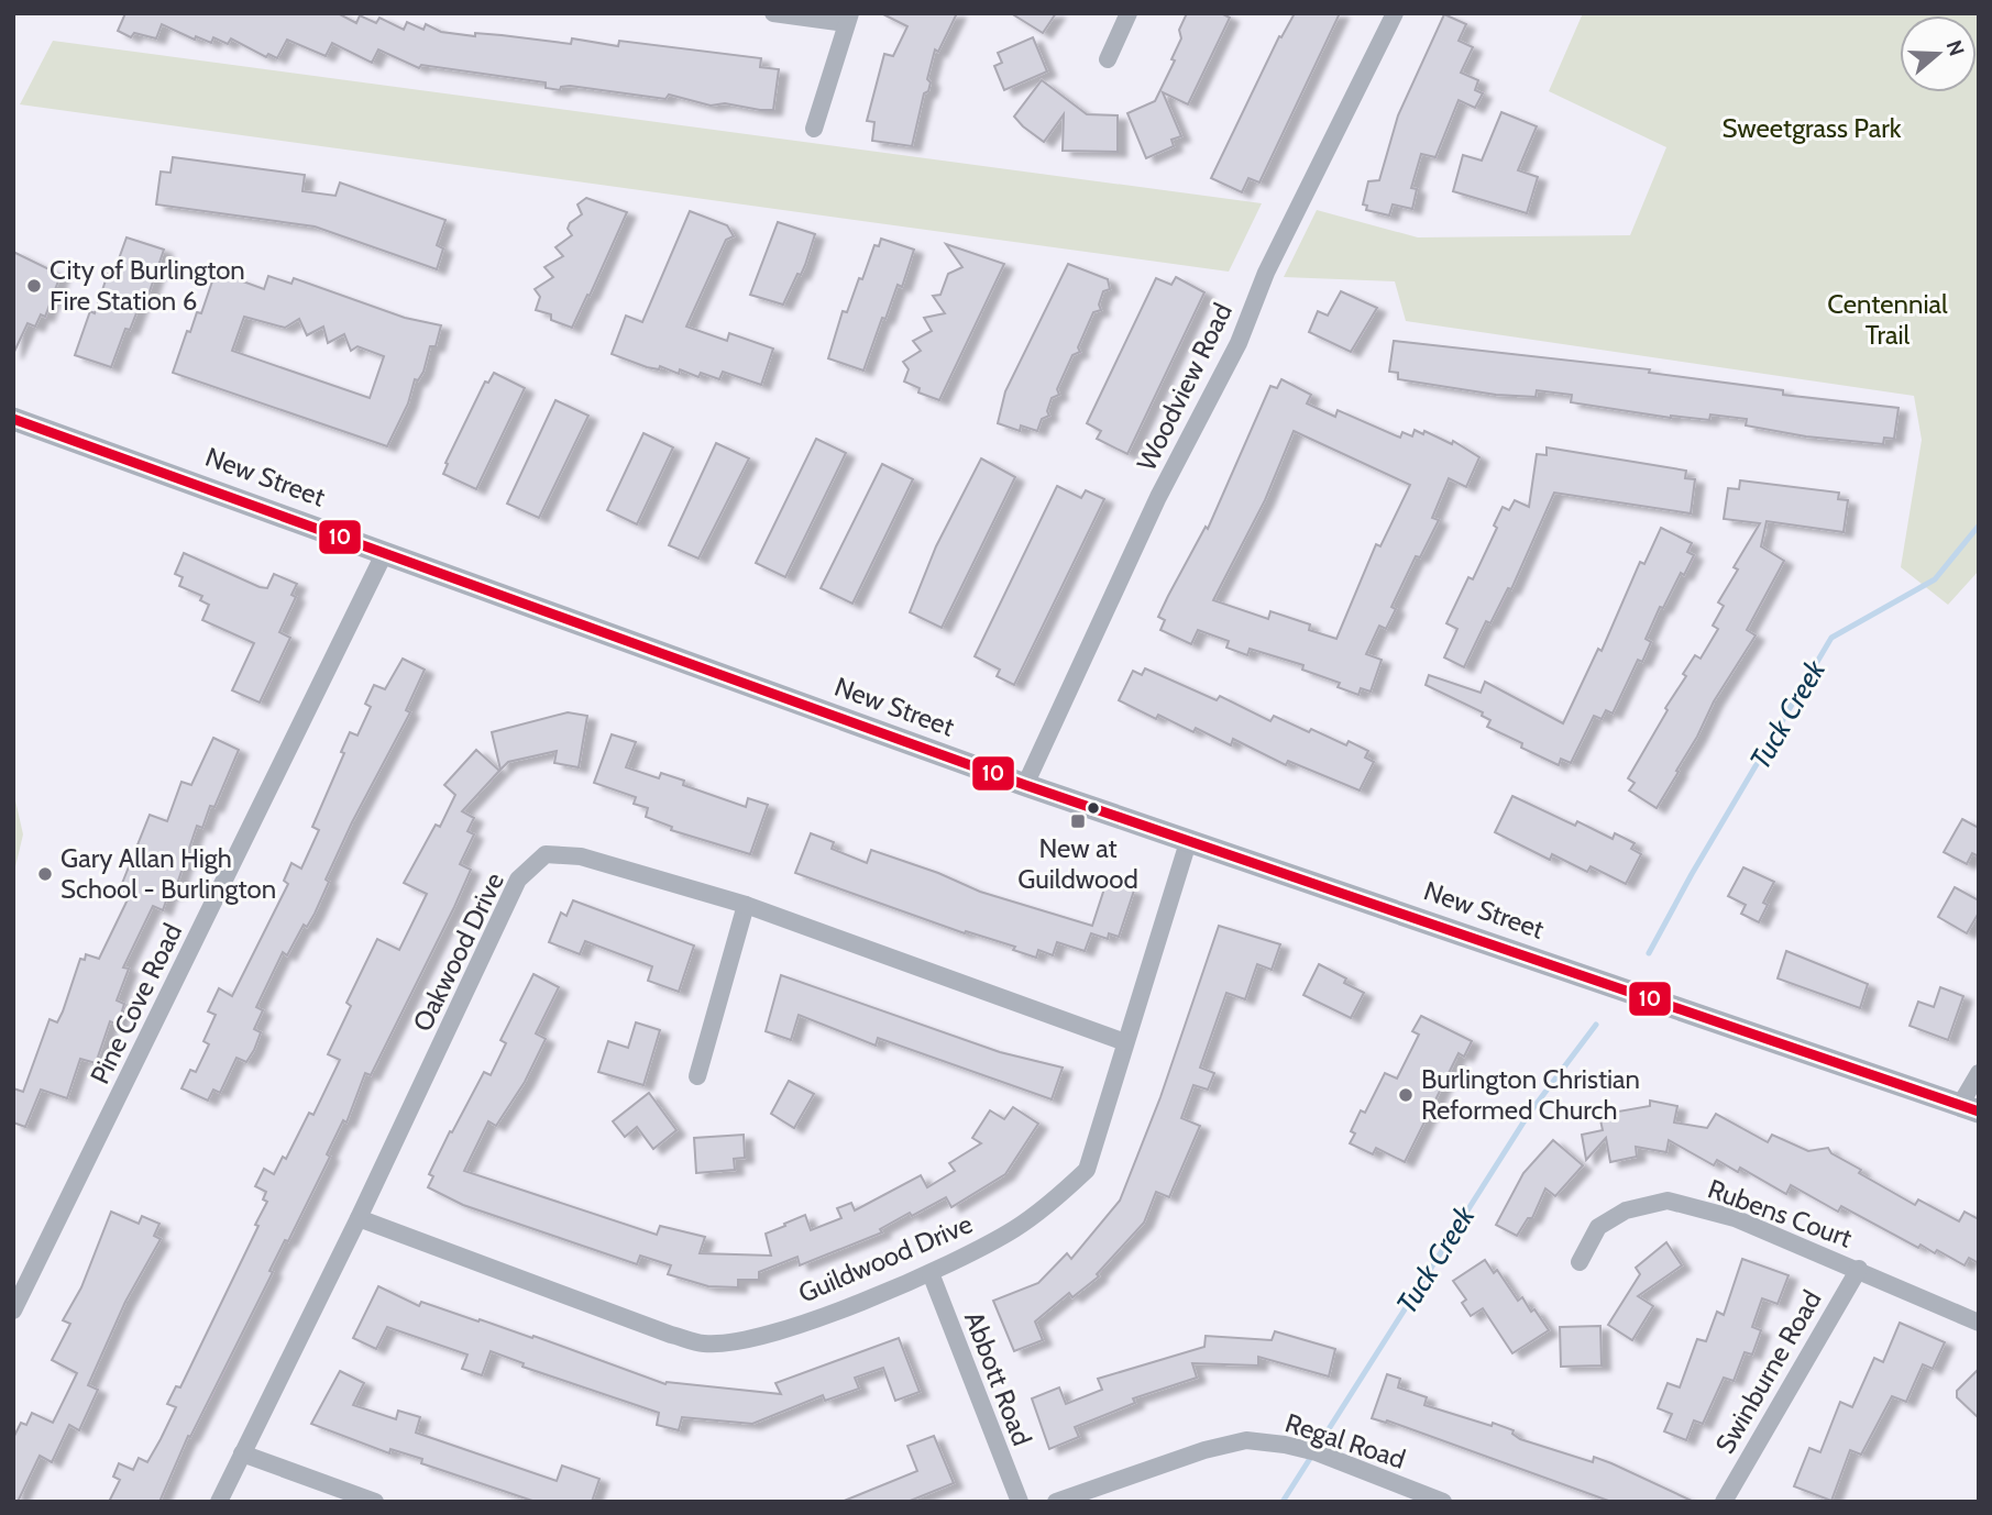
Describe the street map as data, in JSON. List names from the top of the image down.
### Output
{
  "streets": {
    "main road": ["New Street"],
    "street": [
      "Woodview Road",
      "Oakwood Drive",
      "Pine Cove Road",
      "Rubens Court",
      "Guildwood Drive",
      "Swinburne Road",
      "Abbott Road",
      "Regal Road"
    ]
  },
  "crossings": [
    ["Woodview Road", "New Street"],
    ["New Street", "Pine Cove Road"],
    ["New Street", "Guildwood Drive"],
    ["Oakwood Drive", "Guildwood Drive"],
    ["Rubens Court", "Swinburne Road"],
    ["Guildwood Drive", "Abbott Road"]
  ],
  "water": ["Tuck Creek"],
  "parks": ["Sweetgrass Park", "Centennial Trail"],
  "places": {
    "other": ["City of Burlington Fire Station 6", "Gary Allan High School - Burlington", "Burlington Christian Reformed Church"],
    "transit": ["New at Guildwood"]
  },
  "lines": ["transit line 10"],
  "north": "right"
}
